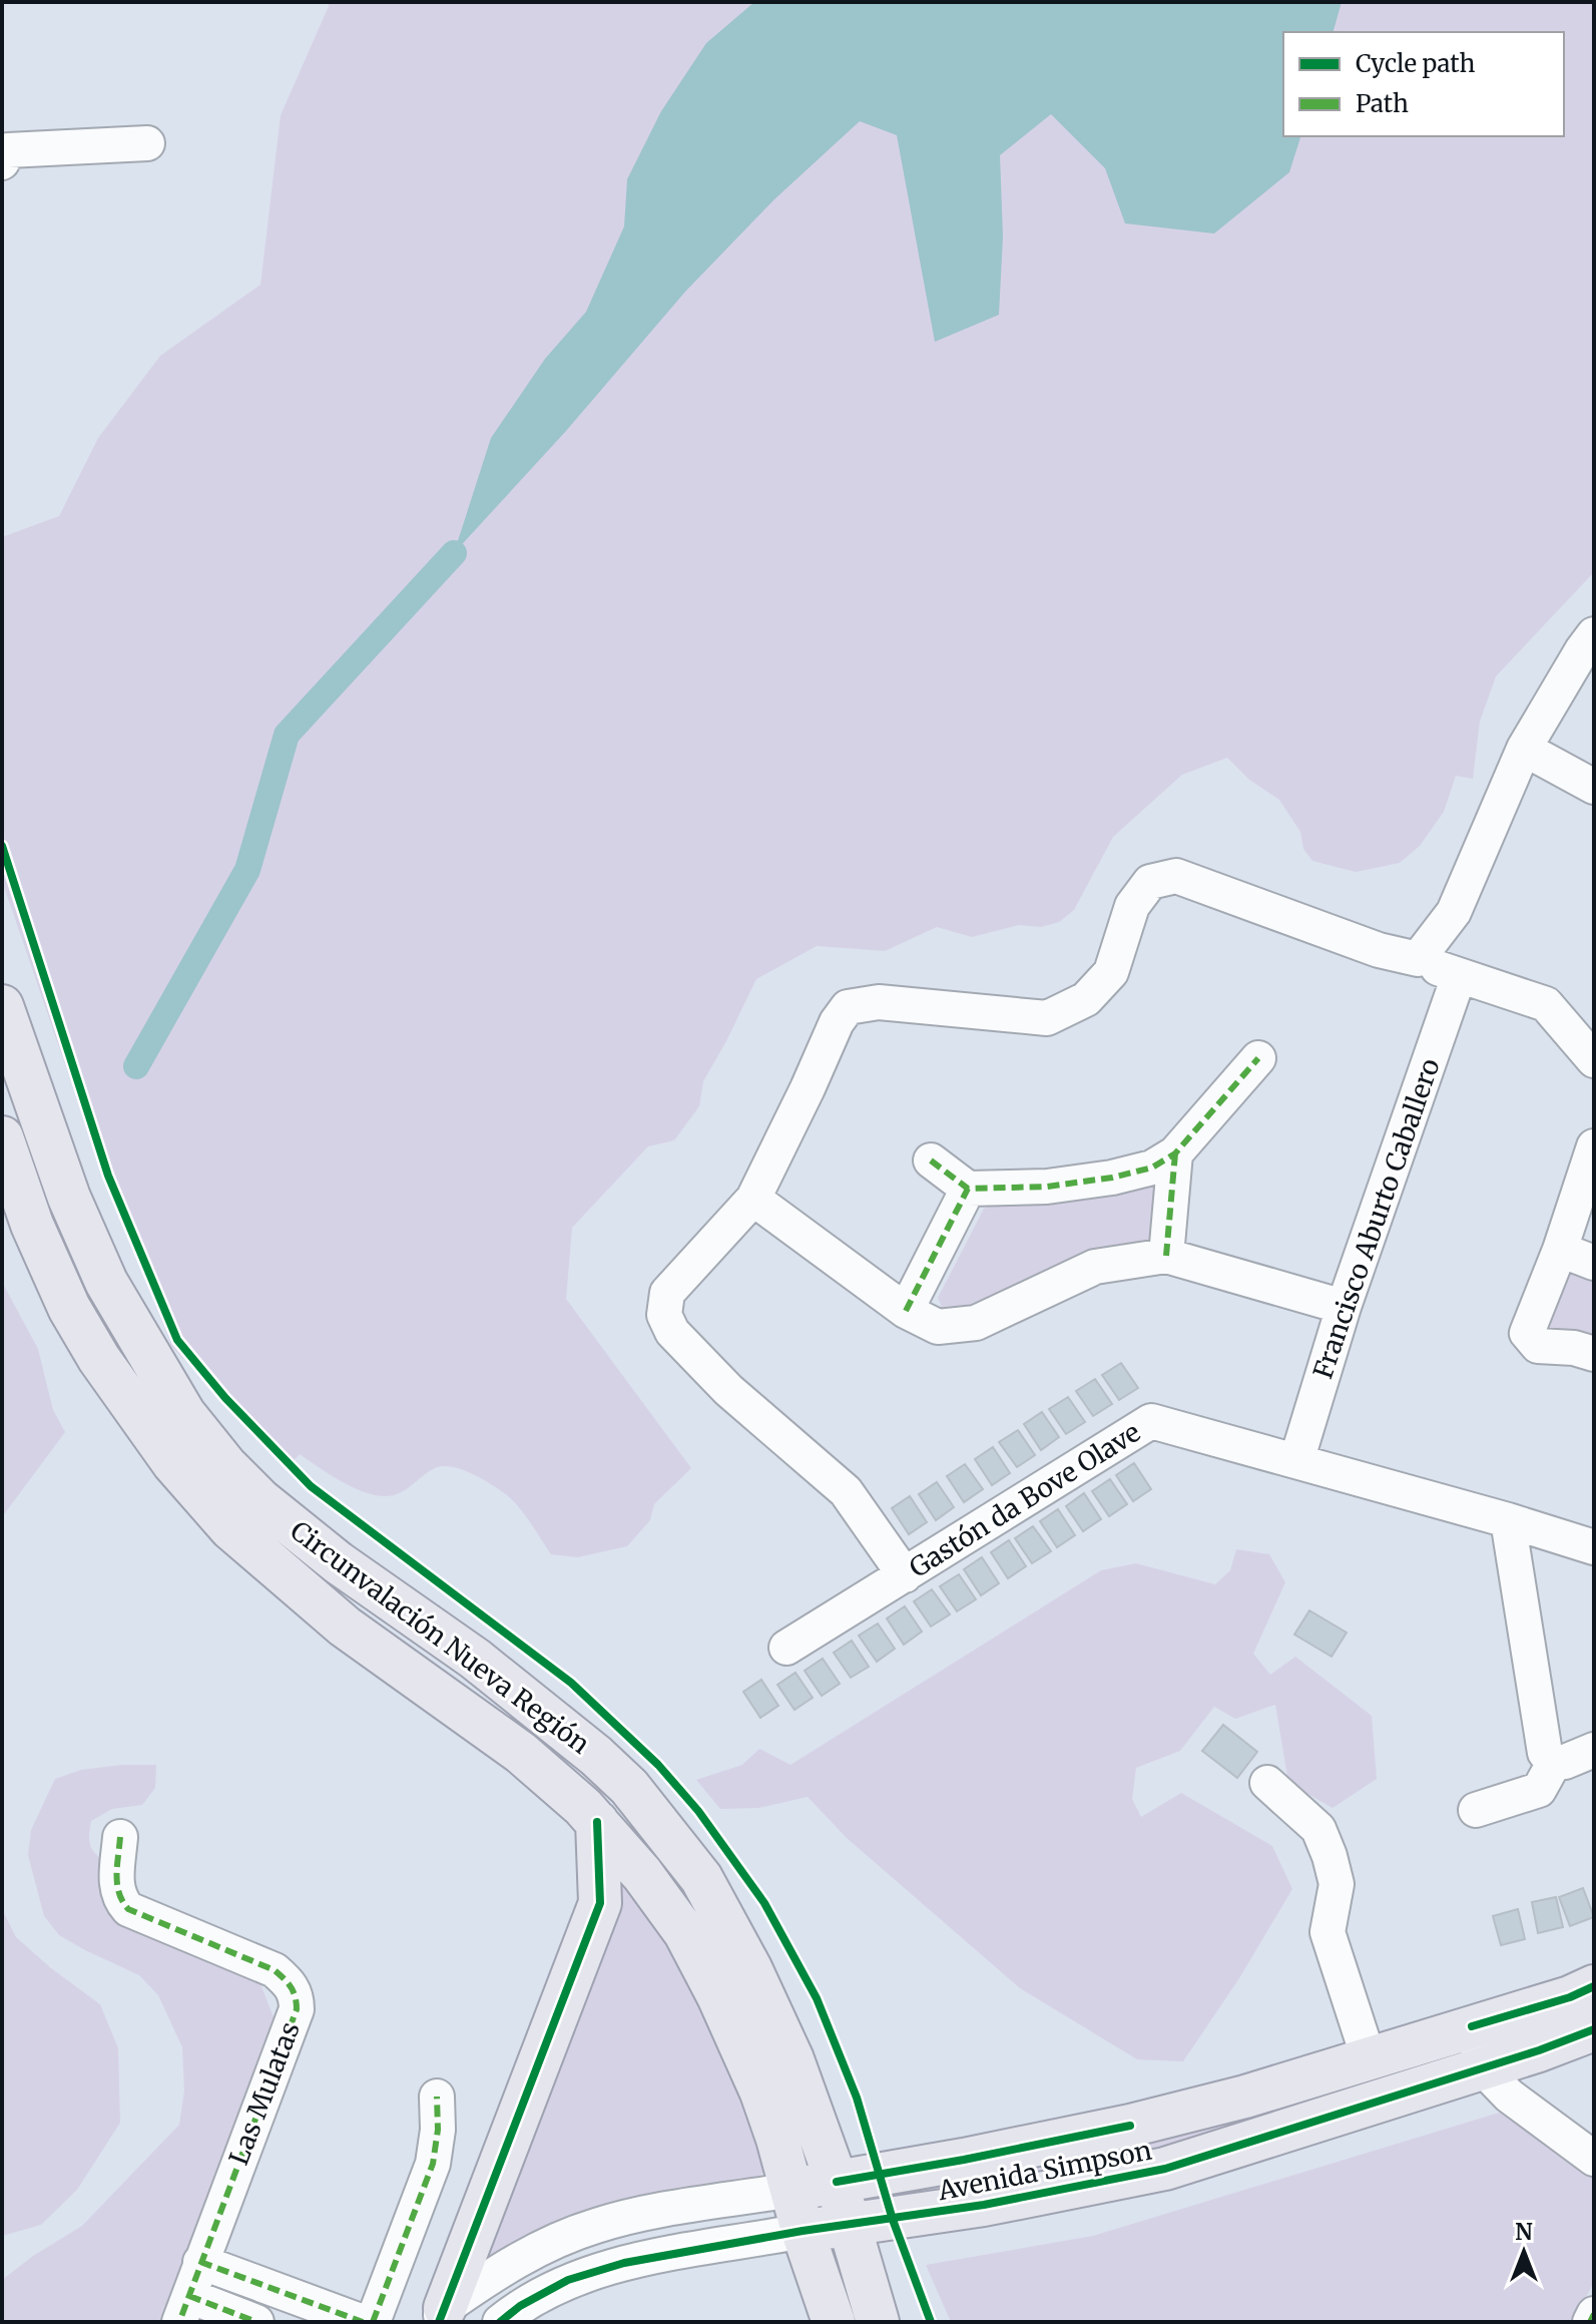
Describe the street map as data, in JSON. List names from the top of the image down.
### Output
{
  "streets": {
    "main road": ["Circunvalación Nueva Región", "Avenida Simpson"],
    "street": ["Francisco Aburto Caballero", "Gastón da Bove Olave", "Las Mulatas"]
  },
  "crossings": [
    ["Francisco Aburto Caballero", "Gastón da Bove Olave"],
    ["Circunvalación Nueva Región", "Avenida Simpson"]
  ],
  "legend": ["Cycle path", "Path"],
  "north": "top"
}
